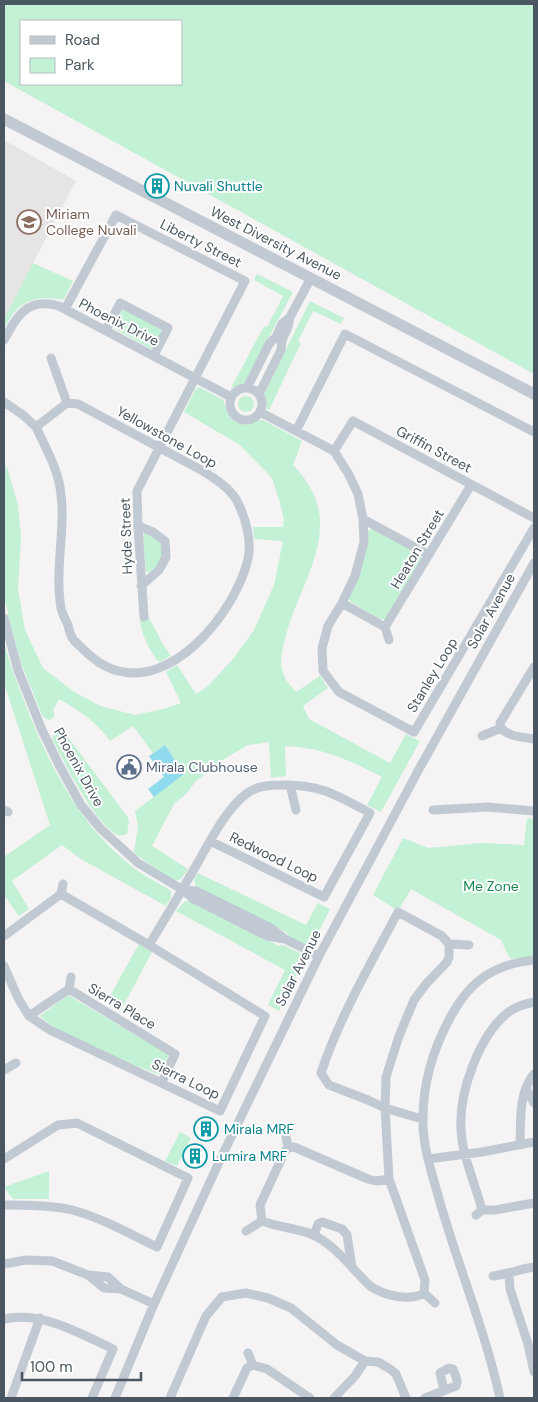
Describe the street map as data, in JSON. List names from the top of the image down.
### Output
{
  "streets": {
    "street": [
      "Liberty Street",
      "West Diversity Avenue",
      "Phoenix Drive",
      "Yellowstone Loop",
      "Griffin Street",
      "Hyde Street",
      "Heaton Street",
      "Solar Avenue",
      "Stanley Loop",
      "Redwood Loop",
      "Sierra Place",
      "Sierra Loop"
    ]
  },
  "crossings": [
    ["Liberty Street", "Phoenix Drive"],
    ["Liberty Street", "Hyde Street"],
    ["Phoenix Drive", "Hyde Street"],
    ["Phoenix Drive", "Solar Avenue"],
    ["Phoenix Drive", "Stanley Loop"],
    ["Phoenix Drive", "Redwood Loop"],
    ["Yellowstone Loop", "Hyde Street"],
    ["Griffin Street", "Heaton Street"],
    ["Griffin Street", "Stanley Loop"],
    ["Redwood Loop", "Sierra Loop"],
    ["Sierra Place", "Sierra Loop"]
  ],
  "parks": ["Me Zone"],
  "places": {
    "building": ["Nuvali Shuttle", "Mirala MRF", "Lumira MRF"],
    "school or university": ["Miriam College Nuvali"],
    "public building": ["Mirala Clubhouse"]
  },
  "legend": ["Road", "Park"],
  "scale_bar": "100 m"
}
